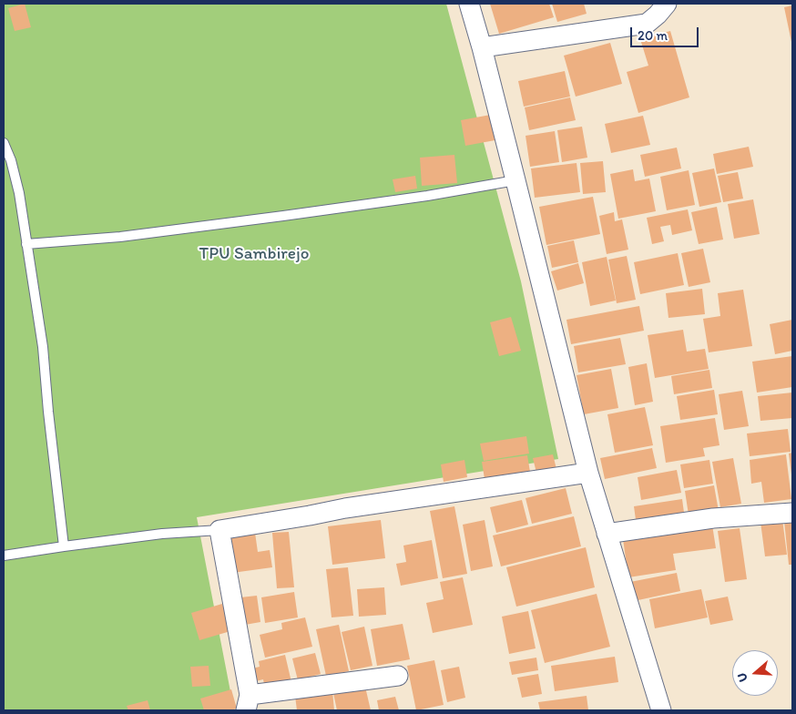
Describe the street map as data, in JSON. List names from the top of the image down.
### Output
{
  "parks": ["TPU Sambirejo"],
  "scale_bar": "20 m",
  "north": "left"
}
